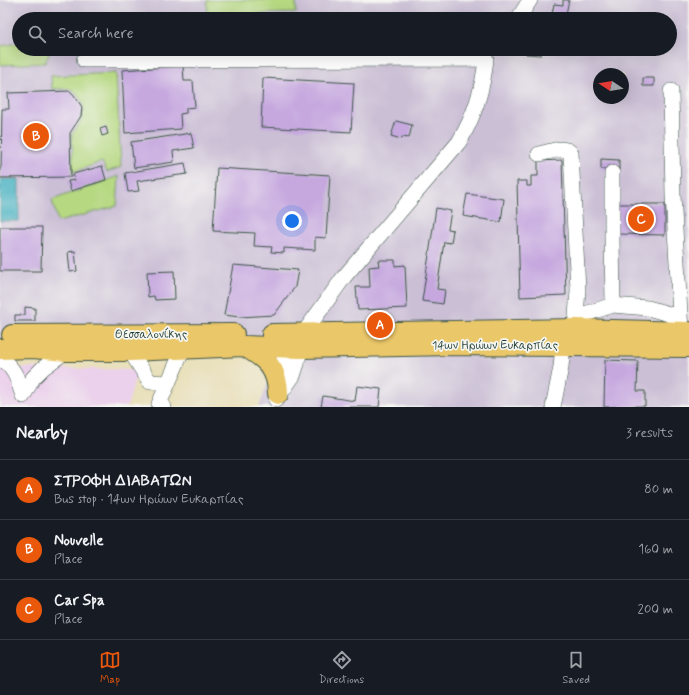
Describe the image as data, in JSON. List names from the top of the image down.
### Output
{
  "streets": {
    "main road": ["Θεσσαλονίκης", "14ων Ηρώων Ευκαρπίας"]
  },
  "crossings": [
    ["Θεσσαλονίκης", "14ων Ηρώων Ευκαρπίας"]
  ],
  "north": "left",
  "page": {
    "search": "Search here",
    "pins": ["B", "C", "A"],
    "heading": ["Nearby", "3 results"],
    "list": [
      {
        "mark": "A",
        "name": "ΣΤΡΟΦΗ ΔΙΑΒΑΤΩΝ",
        "note": "Bus stop · 14ων Ηρώων Ευκαρπίας",
        "value": "80 m"
      },
      {
        "mark": "B",
        "name": "Nouvelle",
        "note": "Place",
        "value": "160 m"
      },
      {
        "mark": "C",
        "name": "Car Spa",
        "note": "Place",
        "value": "200 m"
      }
    ],
    "nav": ["Map", "Directions", "Saved"]
  }
}
